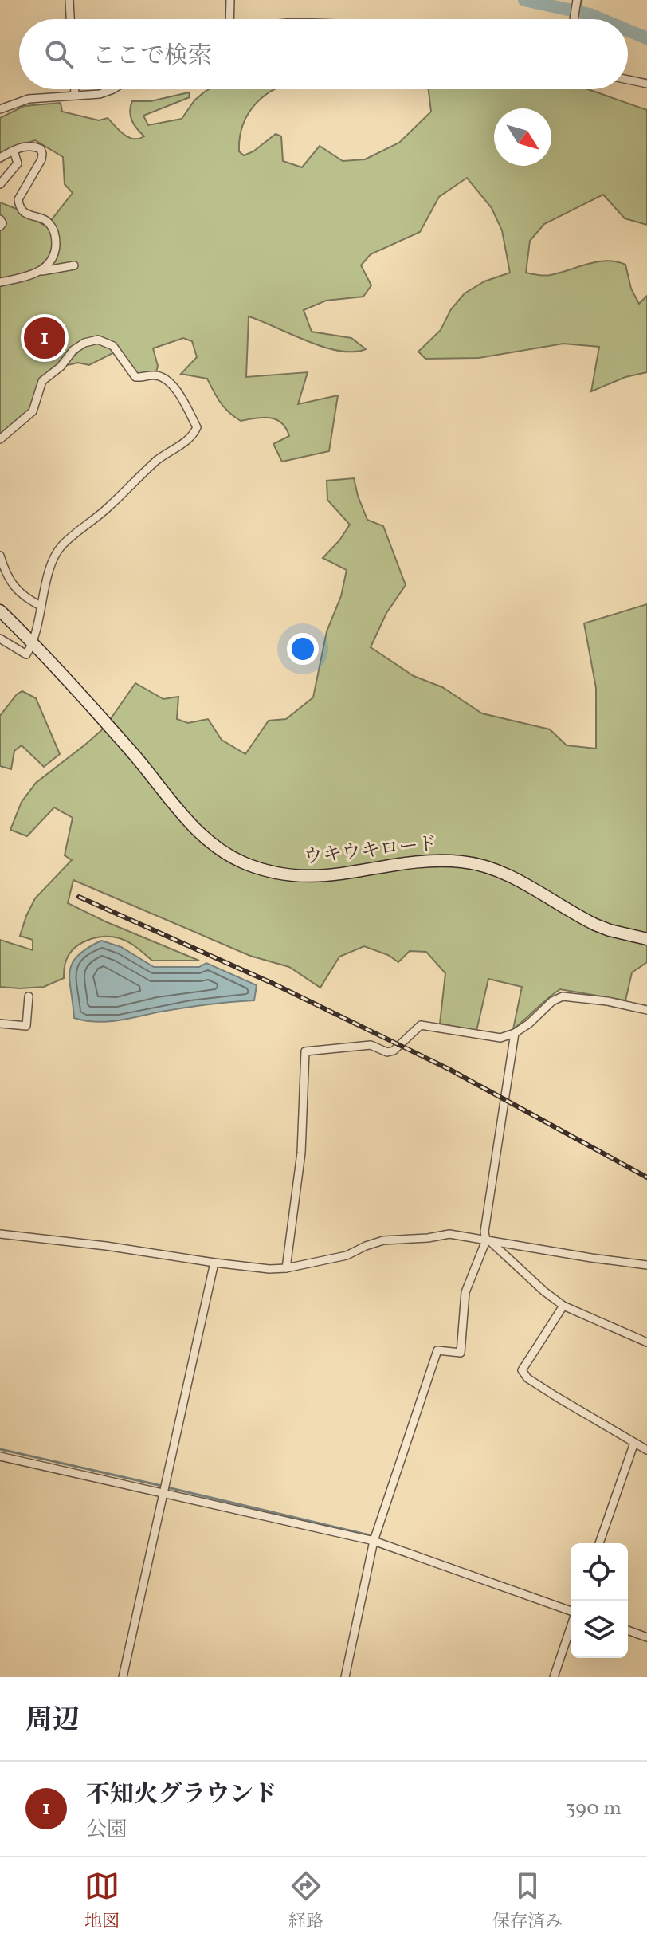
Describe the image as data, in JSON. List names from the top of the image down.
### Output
{
  "streets": {
    "street": ["ウキウキロード"]
  },
  "north": "bottom right",
  "page": {
    "search": "ここで検索",
    "pins": "1",
    "heading": "周辺",
    "list": [
      {
        "mark": "1",
        "name": "不知火グラウンド",
        "note": "公園",
        "value": "390 m"
      }
    ],
    "nav": ["地図", "経路", "保存済み"]
  }
}
